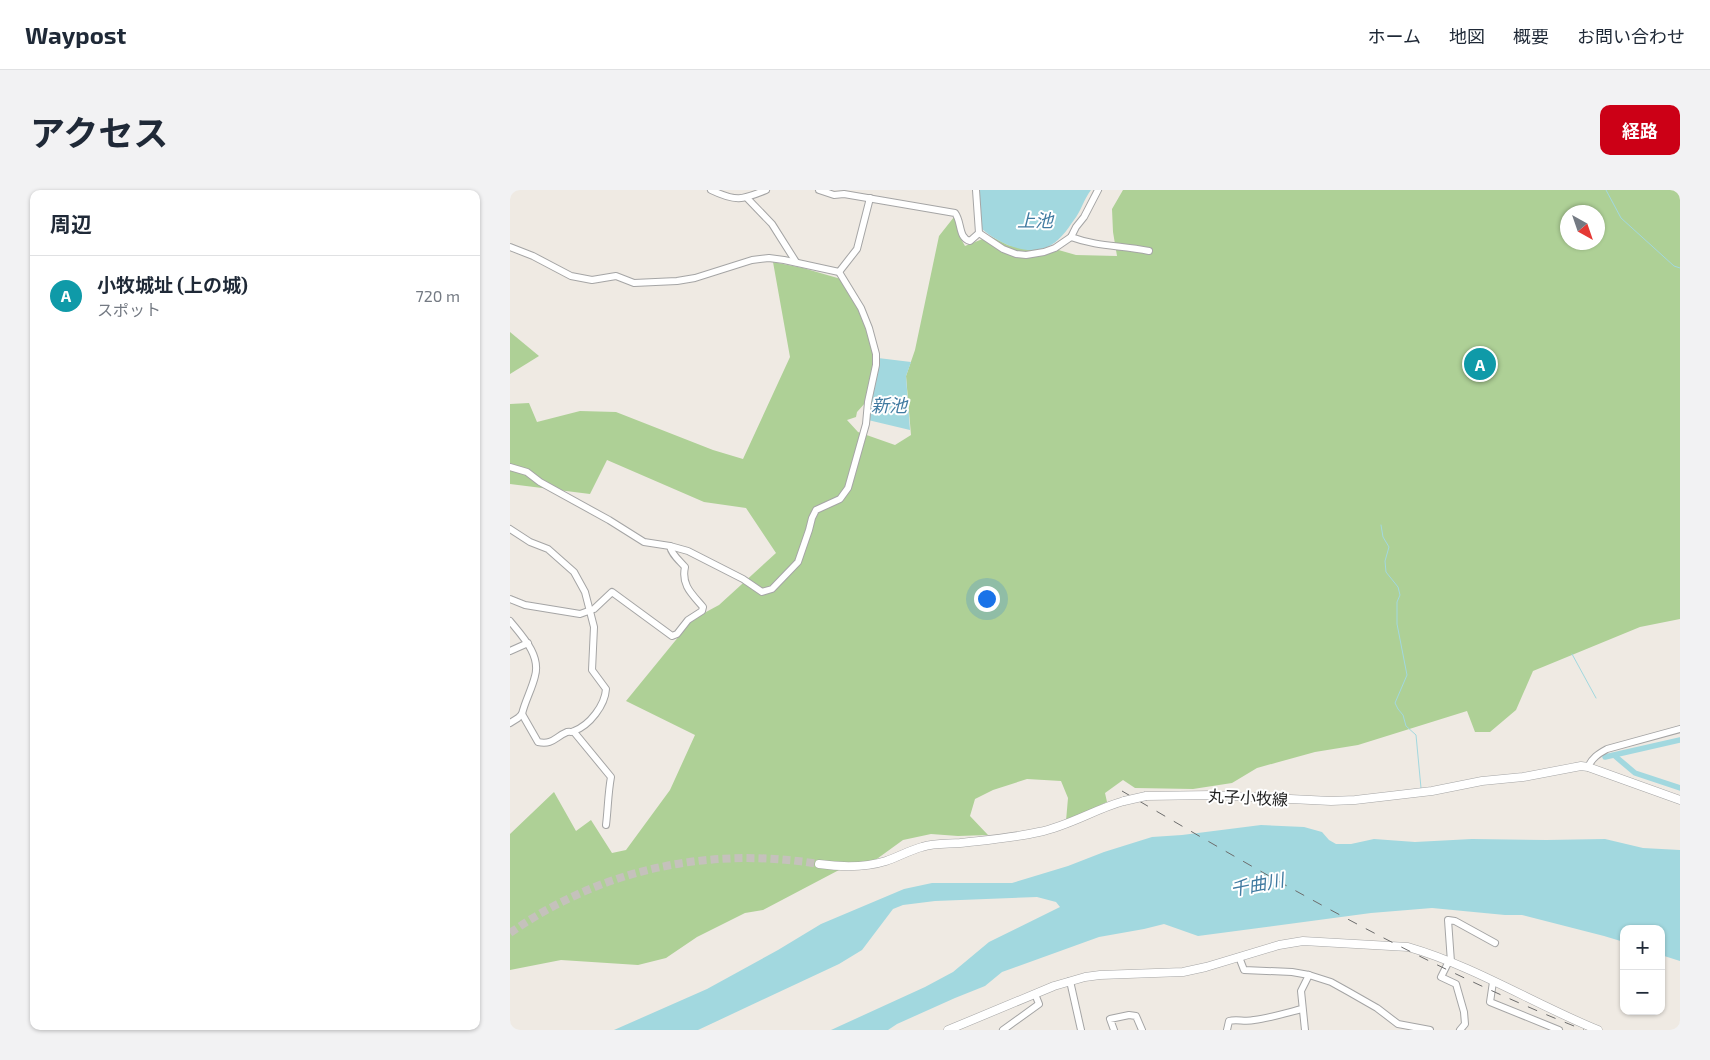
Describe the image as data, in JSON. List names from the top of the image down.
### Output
{
  "streets": {
    "street": ["丸子小牧線"]
  },
  "water": ["上池", "新池", "千曲川"],
  "north": "bottom right",
  "page": {
    "header": "Waypost",
    "nav": [
      "ホーム",
      "地図",
      "概要",
      "お問い合わせ"
    ],
    "title": "アクセス",
    "buttons": "経路",
    "heading": "周辺",
    "list": [
      {
        "mark": "A",
        "name": "小牧城址 (上の城)",
        "note": "スポット",
        "value": "720 m"
      }
    ],
    "pins": "A",
    "map_buttons": ["+", "−"]
  }
}
